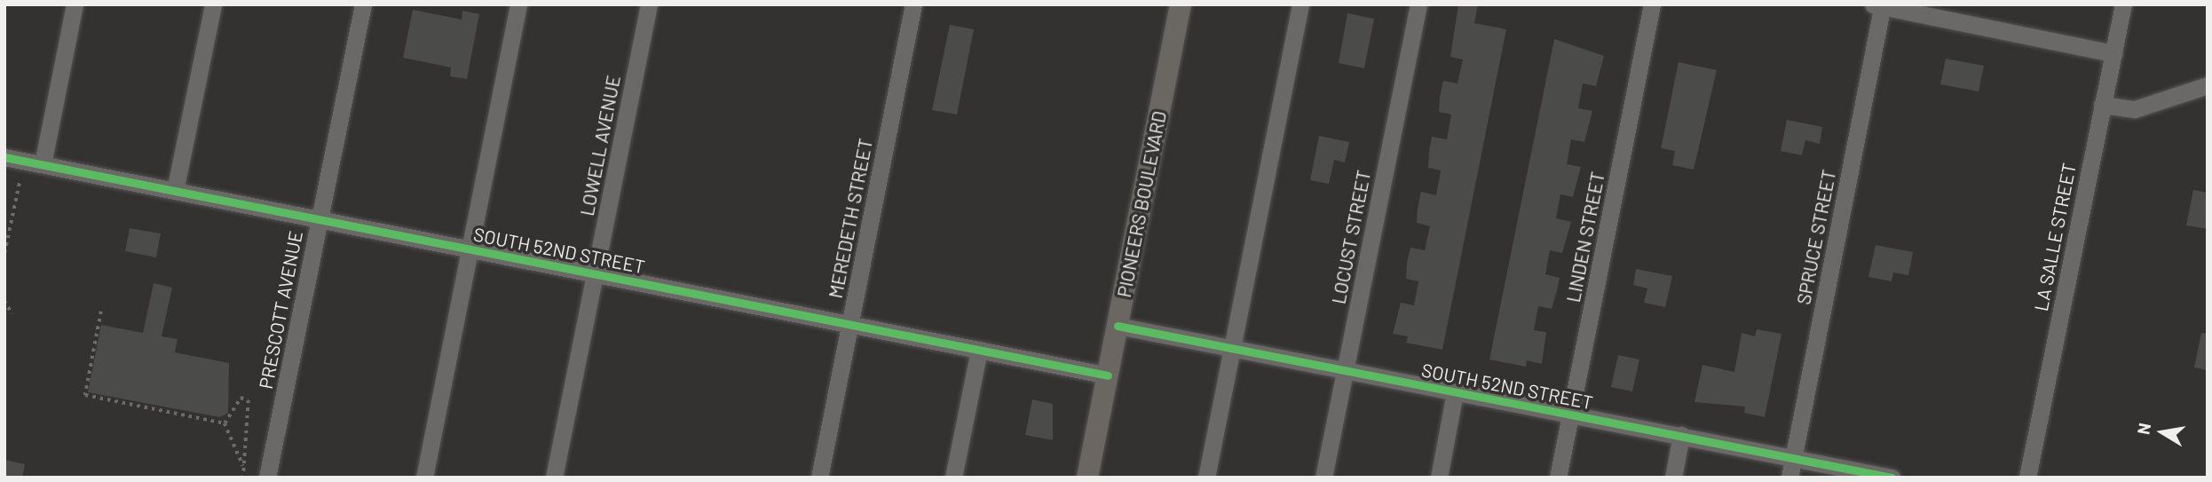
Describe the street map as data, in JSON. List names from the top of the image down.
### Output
{
  "streets": {
    "main road": ["PIONEERS BOULEVARD"],
    "street": [
      "LOWELL AVENUE",
      "MEREDETH STREET",
      "LOCUST STREET",
      "LINDEN STREET",
      "SPRUCE STREET",
      "LA SALLE STREET",
      "SOUTH 52ND STREET",
      "PRESCOTT AVENUE"
    ]
  },
  "crossings": [
    ["LOWELL AVENUE", "SOUTH 52ND STREET"],
    ["PIONEERS BOULEVARD", "SOUTH 52ND STREET"],
    ["MEREDETH STREET", "SOUTH 52ND STREET"],
    ["LOCUST STREET", "SOUTH 52ND STREET"],
    ["LINDEN STREET", "SOUTH 52ND STREET"],
    ["SPRUCE STREET", "SOUTH 52ND STREET"],
    ["SOUTH 52ND STREET", "PRESCOTT AVENUE"]
  ],
  "north": "left"
}
